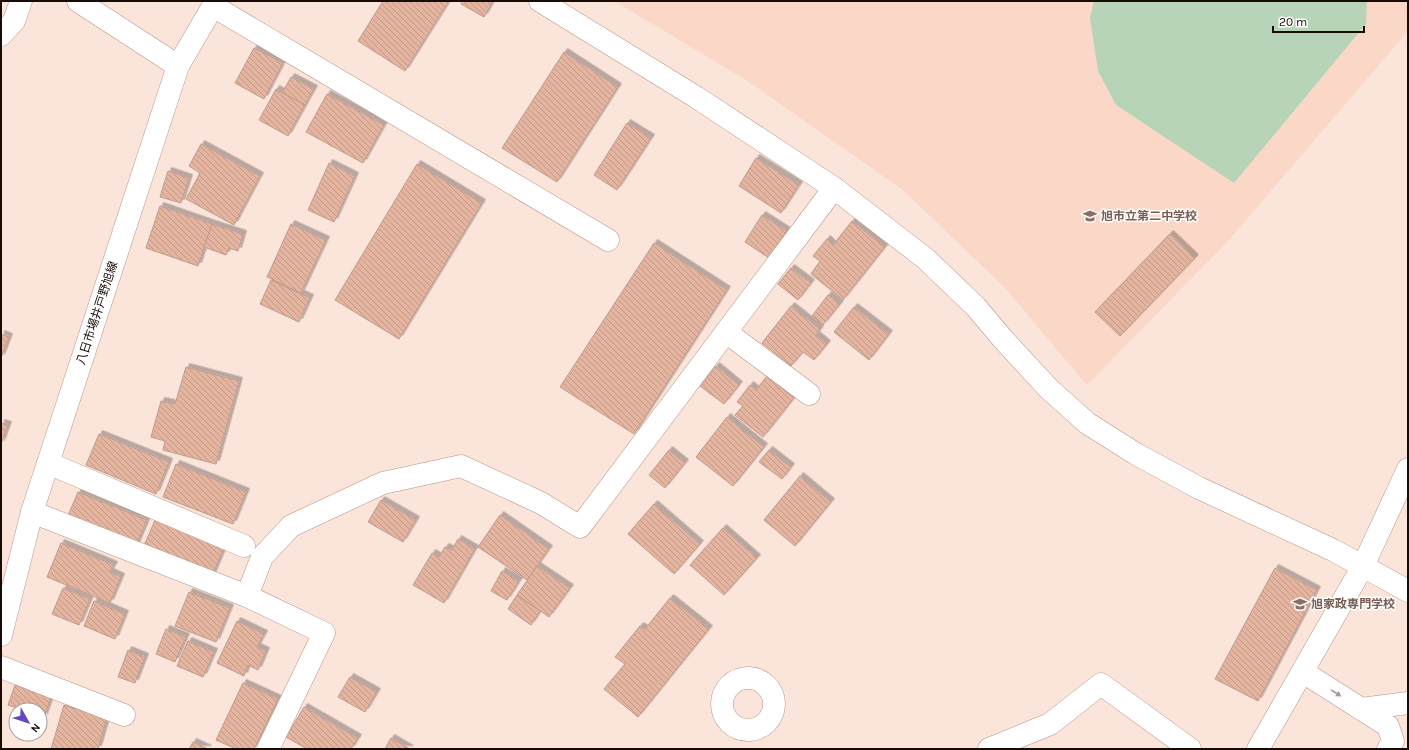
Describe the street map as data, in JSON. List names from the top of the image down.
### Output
{
  "streets": {
    "street": ["八日市場井戸野旭線"]
  },
  "places": {
    "school or university": ["旭市立第二中学校", "旭家政専門学校"]
  },
  "scale_bar": "20 m",
  "north": "bottom right"
}
